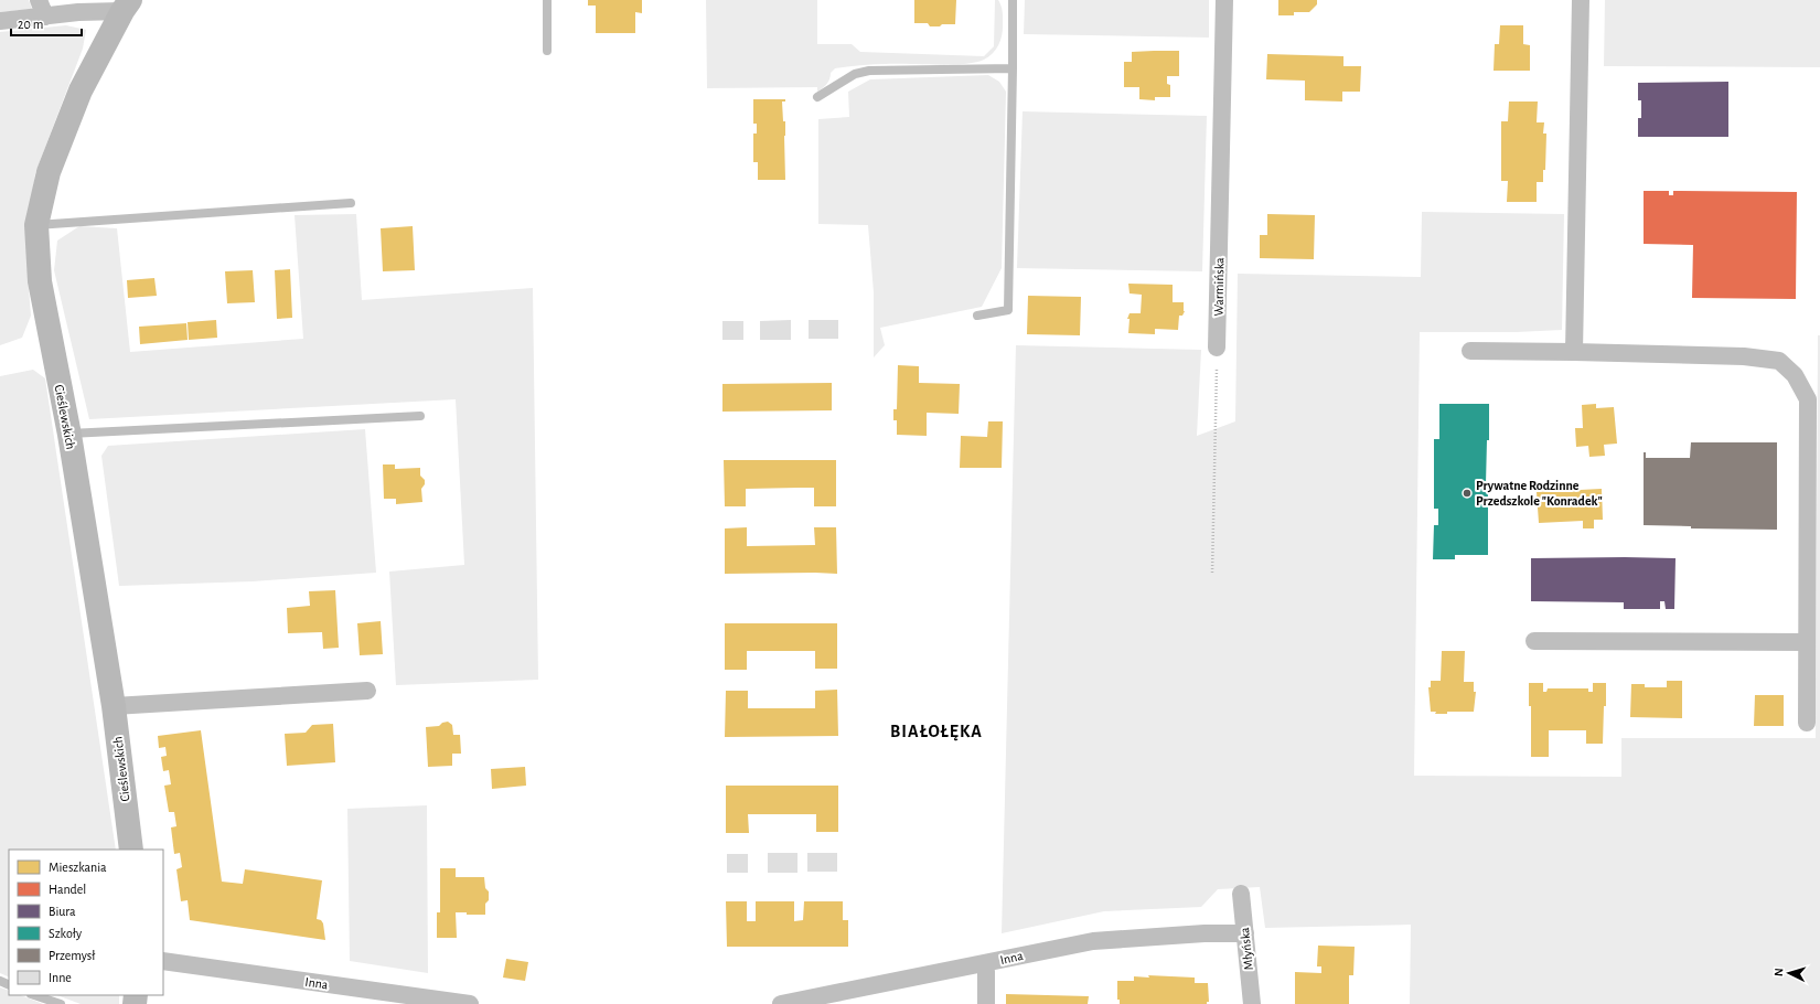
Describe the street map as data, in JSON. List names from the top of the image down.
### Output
{
  "streets": {
    "street": [
      "Warmińska",
      "Cieślewskich",
      "Młyńska",
      "Inna"
    ]
  },
  "crossings": [
    ["Młyńska", "Inna"]
  ],
  "districts": ["BIAŁOŁĘKA"],
  "places": ["Prywatne Rodzinne Przedszkole \"Konradek\""],
  "legend": [
    "Mieszkania",
    "Handel",
    "Biura",
    "Szkoły",
    "Przemysł",
    "Inne"
  ],
  "scale_bar": "20 m",
  "north": "left"
}
